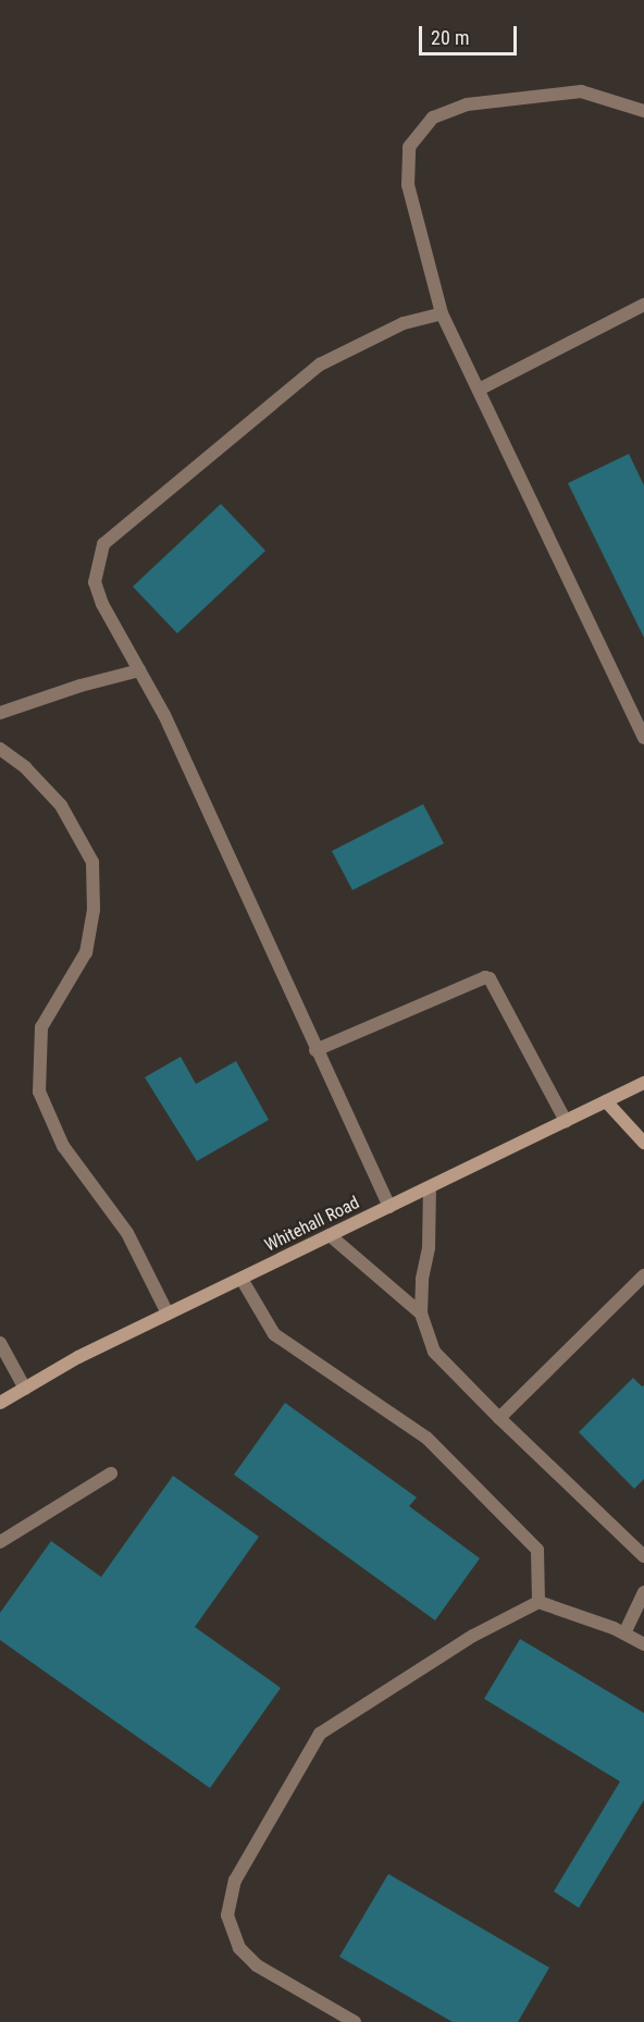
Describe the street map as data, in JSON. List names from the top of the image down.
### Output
{
  "streets": {
    "main road": ["Whitehall Road"]
  },
  "scale_bar": "20 m"
}
